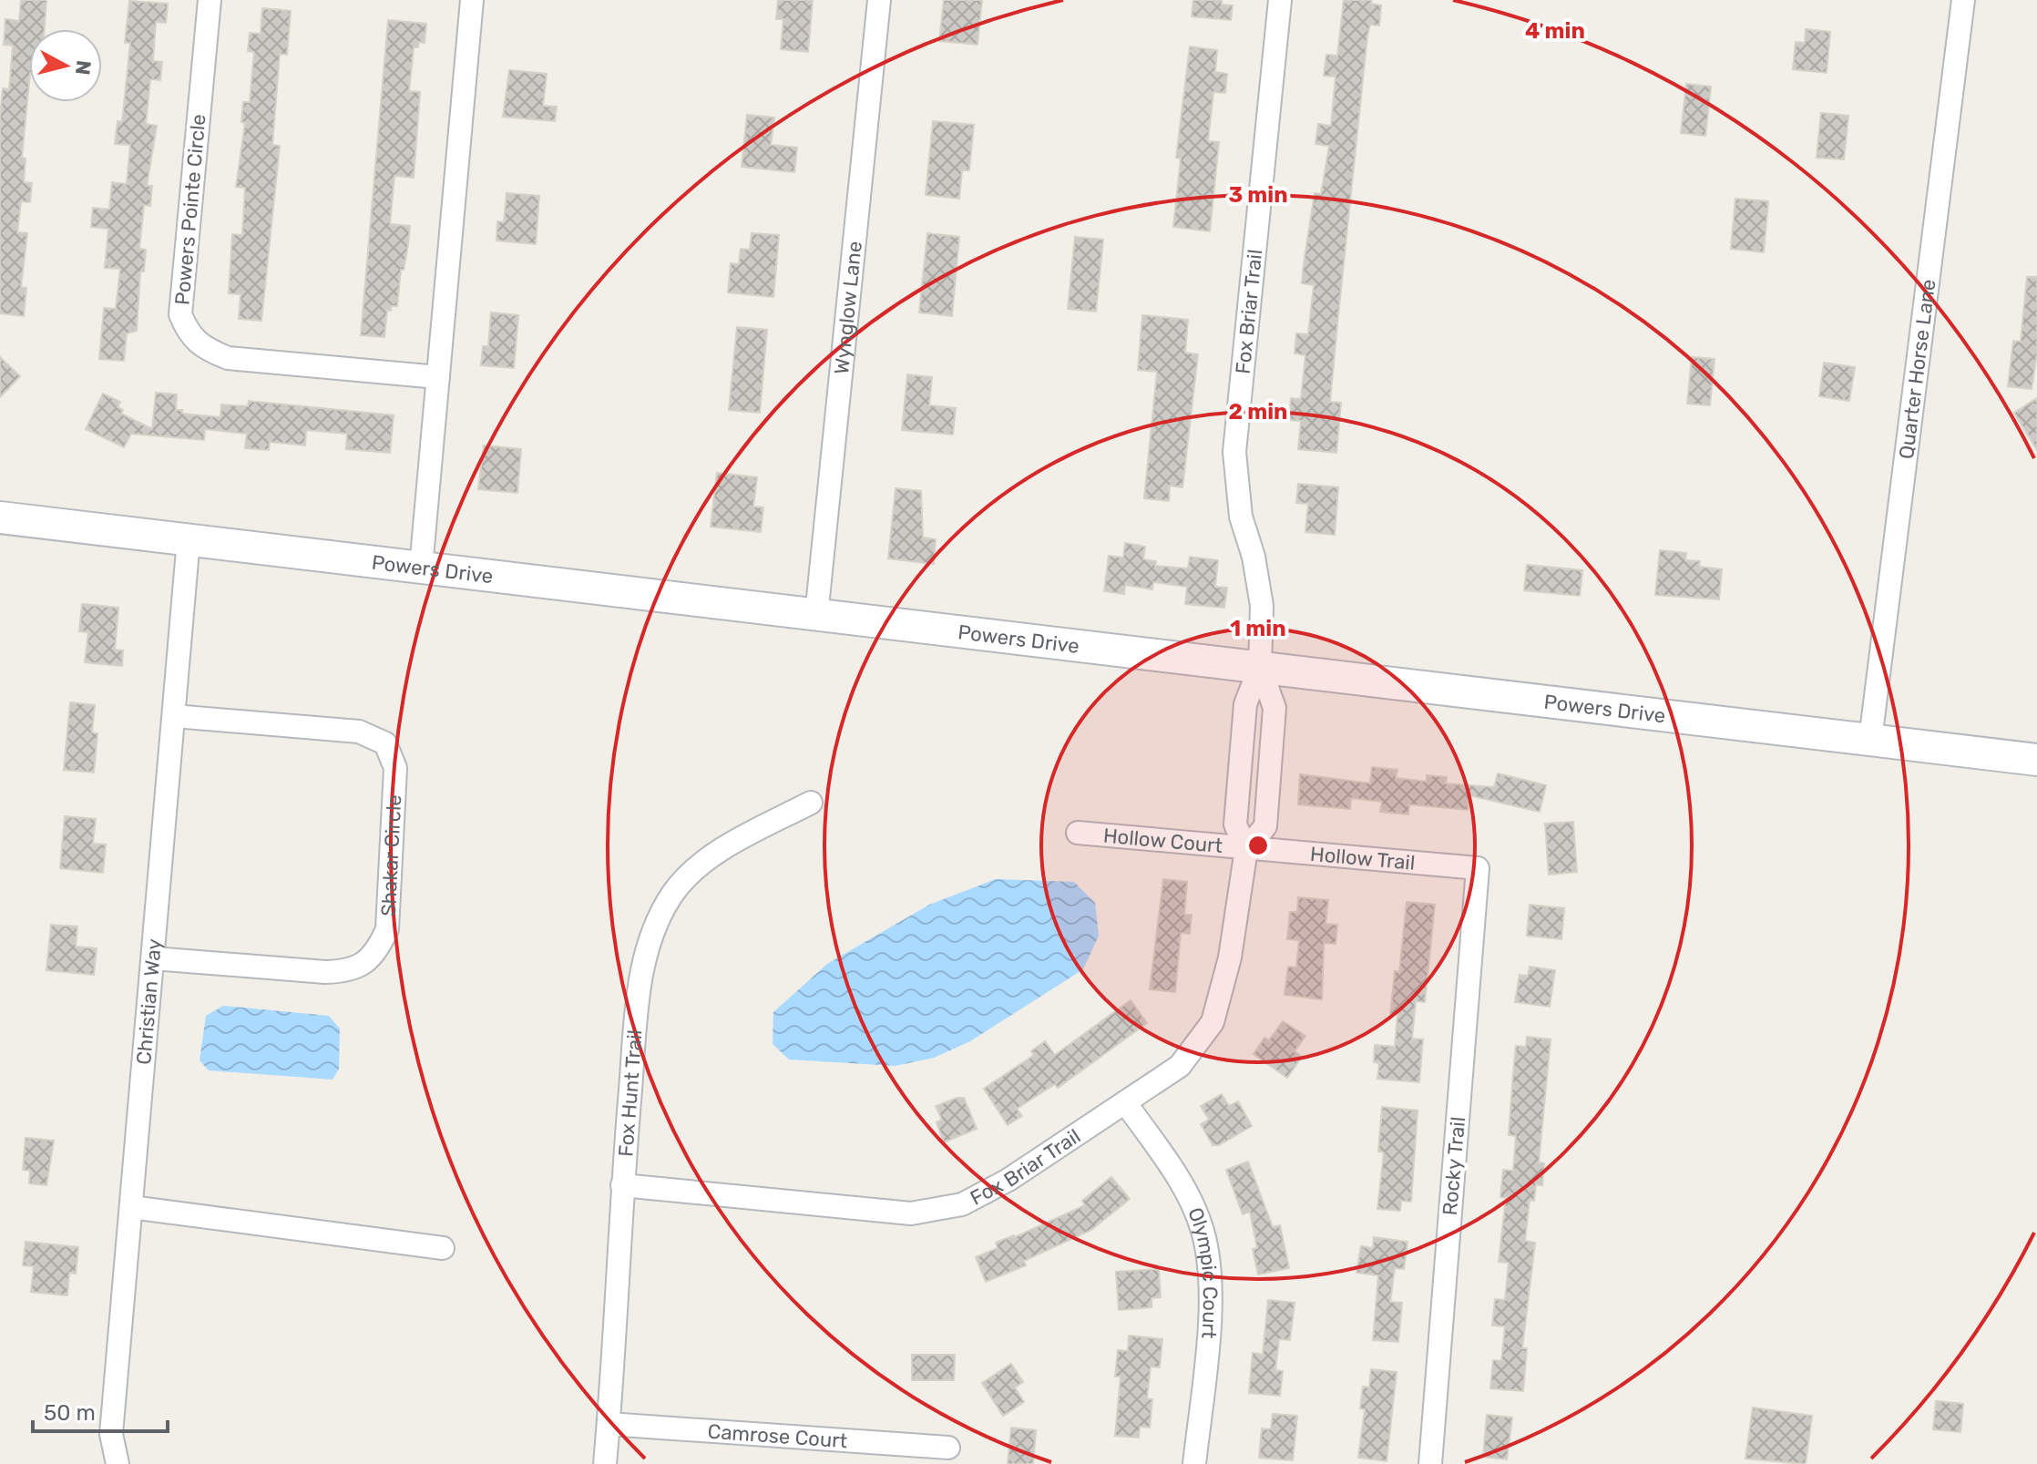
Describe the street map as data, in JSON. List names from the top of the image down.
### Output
{
  "streets": {
    "street": [
      "Powers Pointe Circle",
      "Wynglow Lane",
      "Fox Briar Trail",
      "Quarter Horse Lane",
      "Powers Drive",
      "Hollow Court",
      "Shakar Circle",
      "Hollow Trail",
      "Christian Way",
      "Fox Hunt Trail",
      "Rocky Trail",
      "Olympic Court",
      "Camrose Court"
    ]
  },
  "crossings": [
    ["Wynglow Lane", "Powers Drive"],
    ["Fox Briar Trail", "Powers Drive"],
    ["Fox Briar Trail", "Hollow Court"],
    ["Fox Briar Trail", "Hollow Trail"],
    ["Fox Briar Trail", "Fox Hunt Trail"],
    ["Fox Briar Trail", "Olympic Court"],
    ["Quarter Horse Lane", "Powers Drive"],
    ["Powers Drive", "Christian Way"],
    ["Hollow Court", "Hollow Trail"],
    ["Shakar Circle", "Christian Way"],
    ["Hollow Trail", "Rocky Trail"],
    ["Fox Hunt Trail", "Camrose Court"]
  ],
  "scale_bar": "50 m",
  "north": "right",
  "rings": [
    "4 min",
    "3 min",
    "2 min",
    "1 min"
  ]
}
